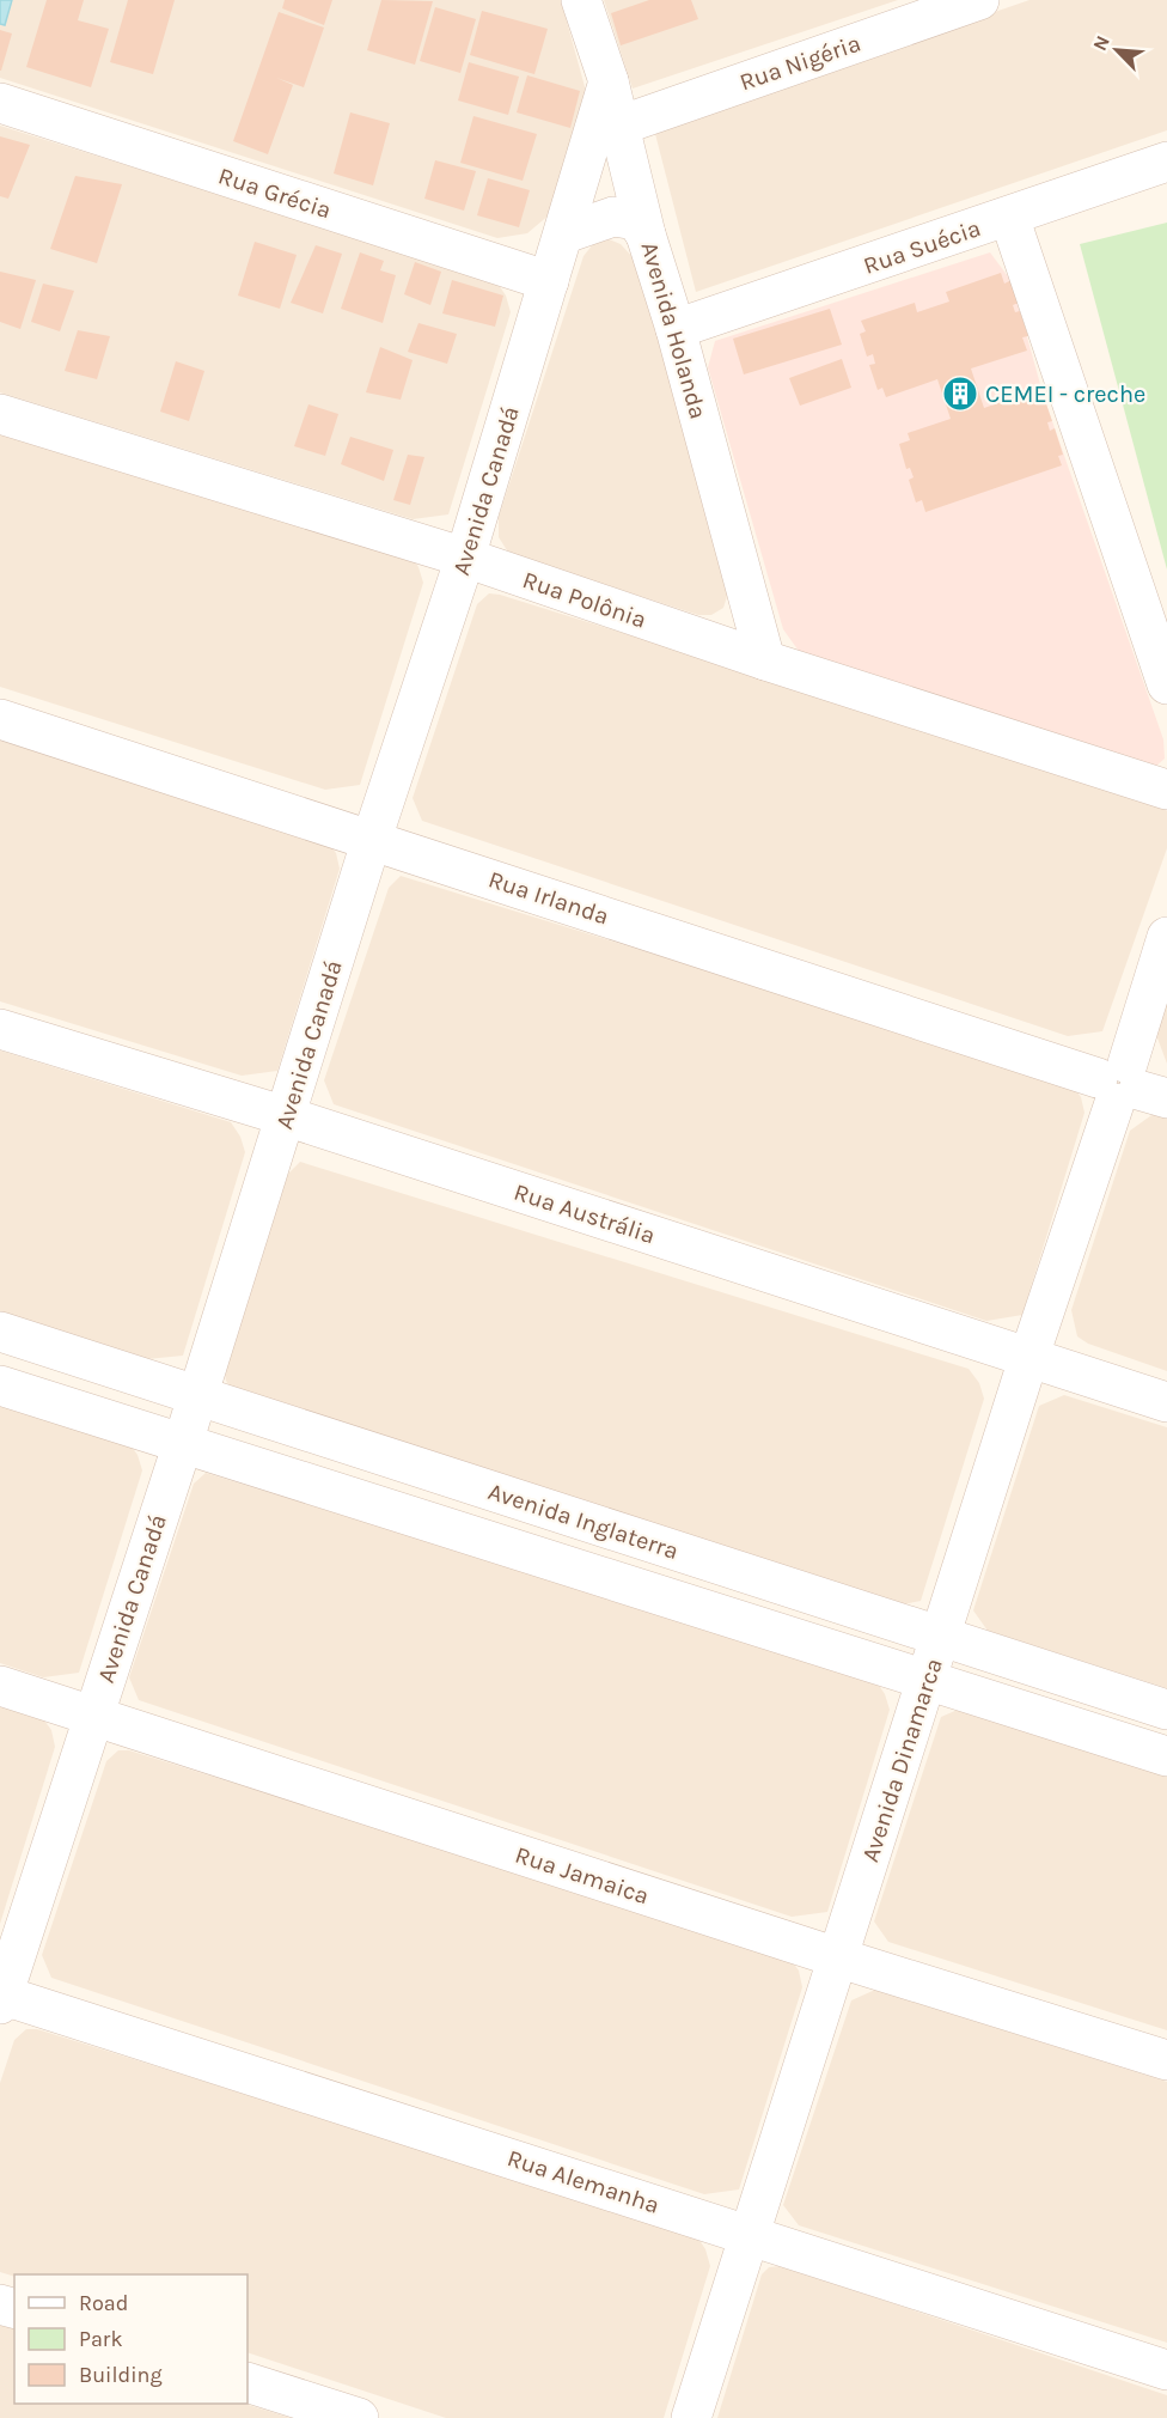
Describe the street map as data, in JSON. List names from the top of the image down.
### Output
{
  "streets": {
    "street": [
      "Rua Nigéria",
      "Rua Grécia",
      "Rua Suécia",
      "Avenida Holanda",
      "Avenida Canadá",
      "Rua Polônia",
      "Rua Irlanda",
      "Rua Austrália",
      "Avenida Inglaterra",
      "Avenida Dinamarca",
      "Rua Jamaica",
      "Rua Alemanha"
    ]
  },
  "crossings": [
    ["Rua Nigéria", "Avenida Holanda"],
    ["Rua Grécia", "Avenida Canadá"],
    ["Rua Suécia", "Avenida Holanda"],
    ["Avenida Holanda", "Avenida Canadá"],
    ["Avenida Holanda", "Rua Polônia"],
    ["Avenida Canadá", "Rua Polônia"],
    ["Avenida Canadá", "Rua Irlanda"],
    ["Avenida Canadá", "Rua Austrália"],
    ["Avenida Canadá", "Avenida Inglaterra"],
    ["Avenida Canadá", "Rua Jamaica"],
    ["Avenida Canadá", "Rua Alemanha"],
    ["Rua Irlanda", "Avenida Dinamarca"],
    ["Rua Austrália", "Avenida Dinamarca"],
    ["Avenida Inglaterra", "Avenida Dinamarca"],
    ["Avenida Dinamarca", "Rua Jamaica"],
    ["Avenida Dinamarca", "Rua Alemanha"]
  ],
  "places": {
    "building": ["CEMEI - creche"]
  },
  "legend": ["Road", "Park", "Building"],
  "north": "top left"
}
